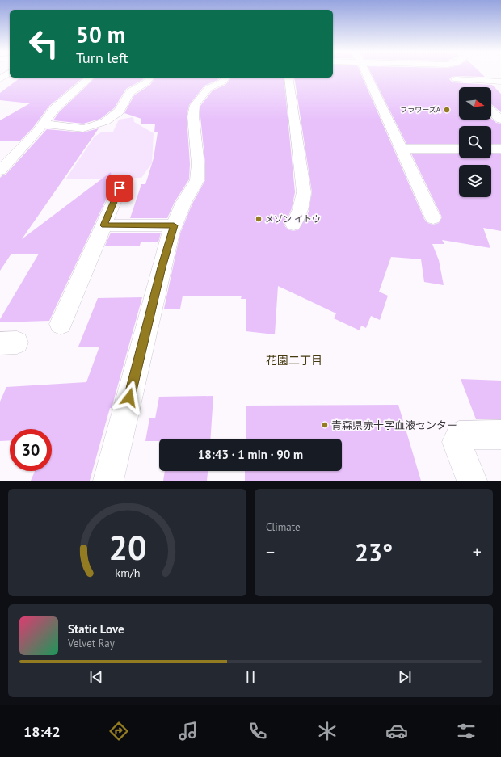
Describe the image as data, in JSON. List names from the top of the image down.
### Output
{
  "districts": ["花園二丁目"],
  "places": ["フラワーズA", "メゾン イトウ", "青森県赤十字血液センター"],
  "north": "right",
  "page": {
    "turn": ["50 m", "Turn left"],
    "limit": "30",
    "trip": "18:43 · 1 min · 90 m",
    "tile": "Climate",
    "heat": ["−", "23°", "+"],
    "song": ["Static Love", "Velvet Ray"],
    "tabs": "18:42",
    "gauge": ["20", "km/h"]
  }
}
